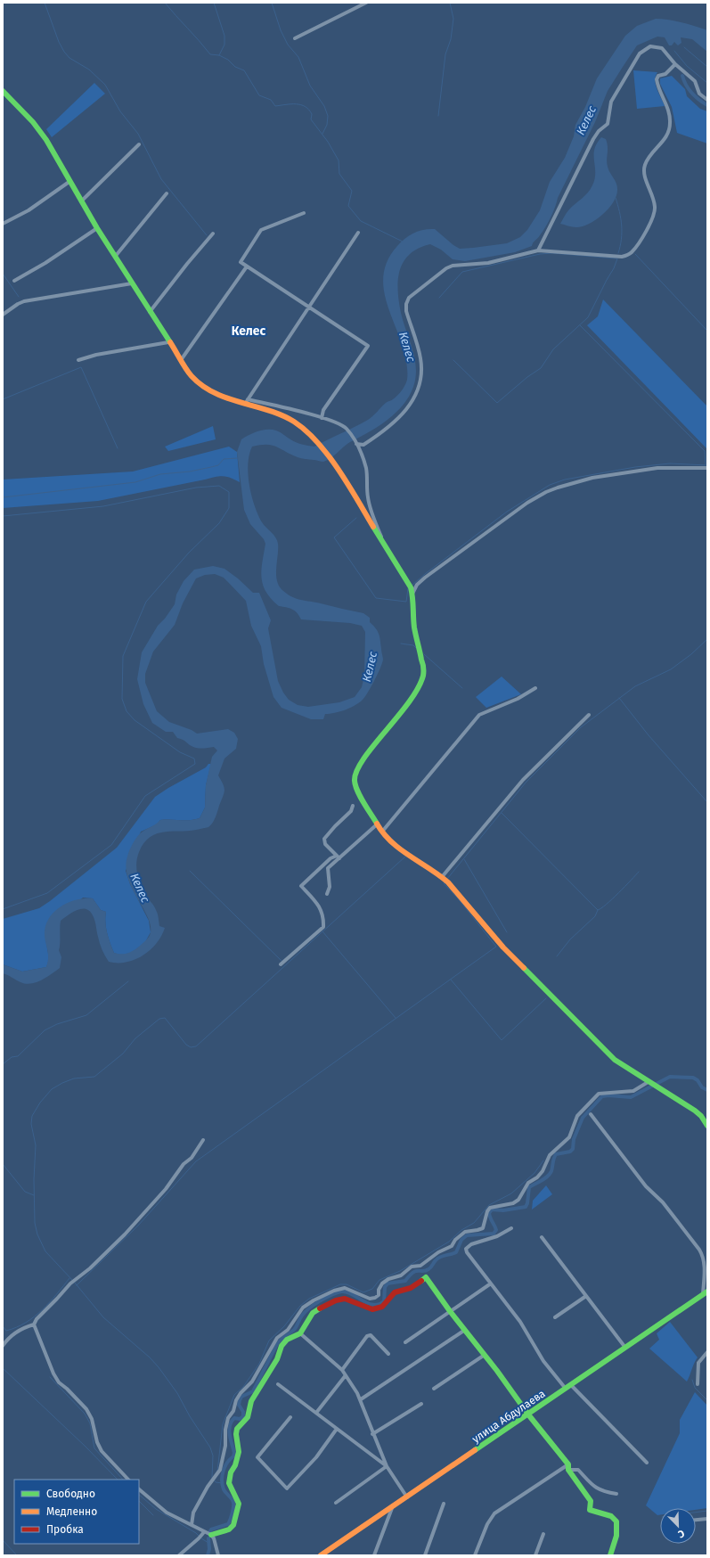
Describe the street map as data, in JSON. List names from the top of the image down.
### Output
{
  "streets": {
    "main road": ["улица Абдулаева"]
  },
  "districts": ["Келес"],
  "water": ["Келес"],
  "legend": ["Свободно", "Медленно", "Пробка"],
  "north": "bottom right"
}
